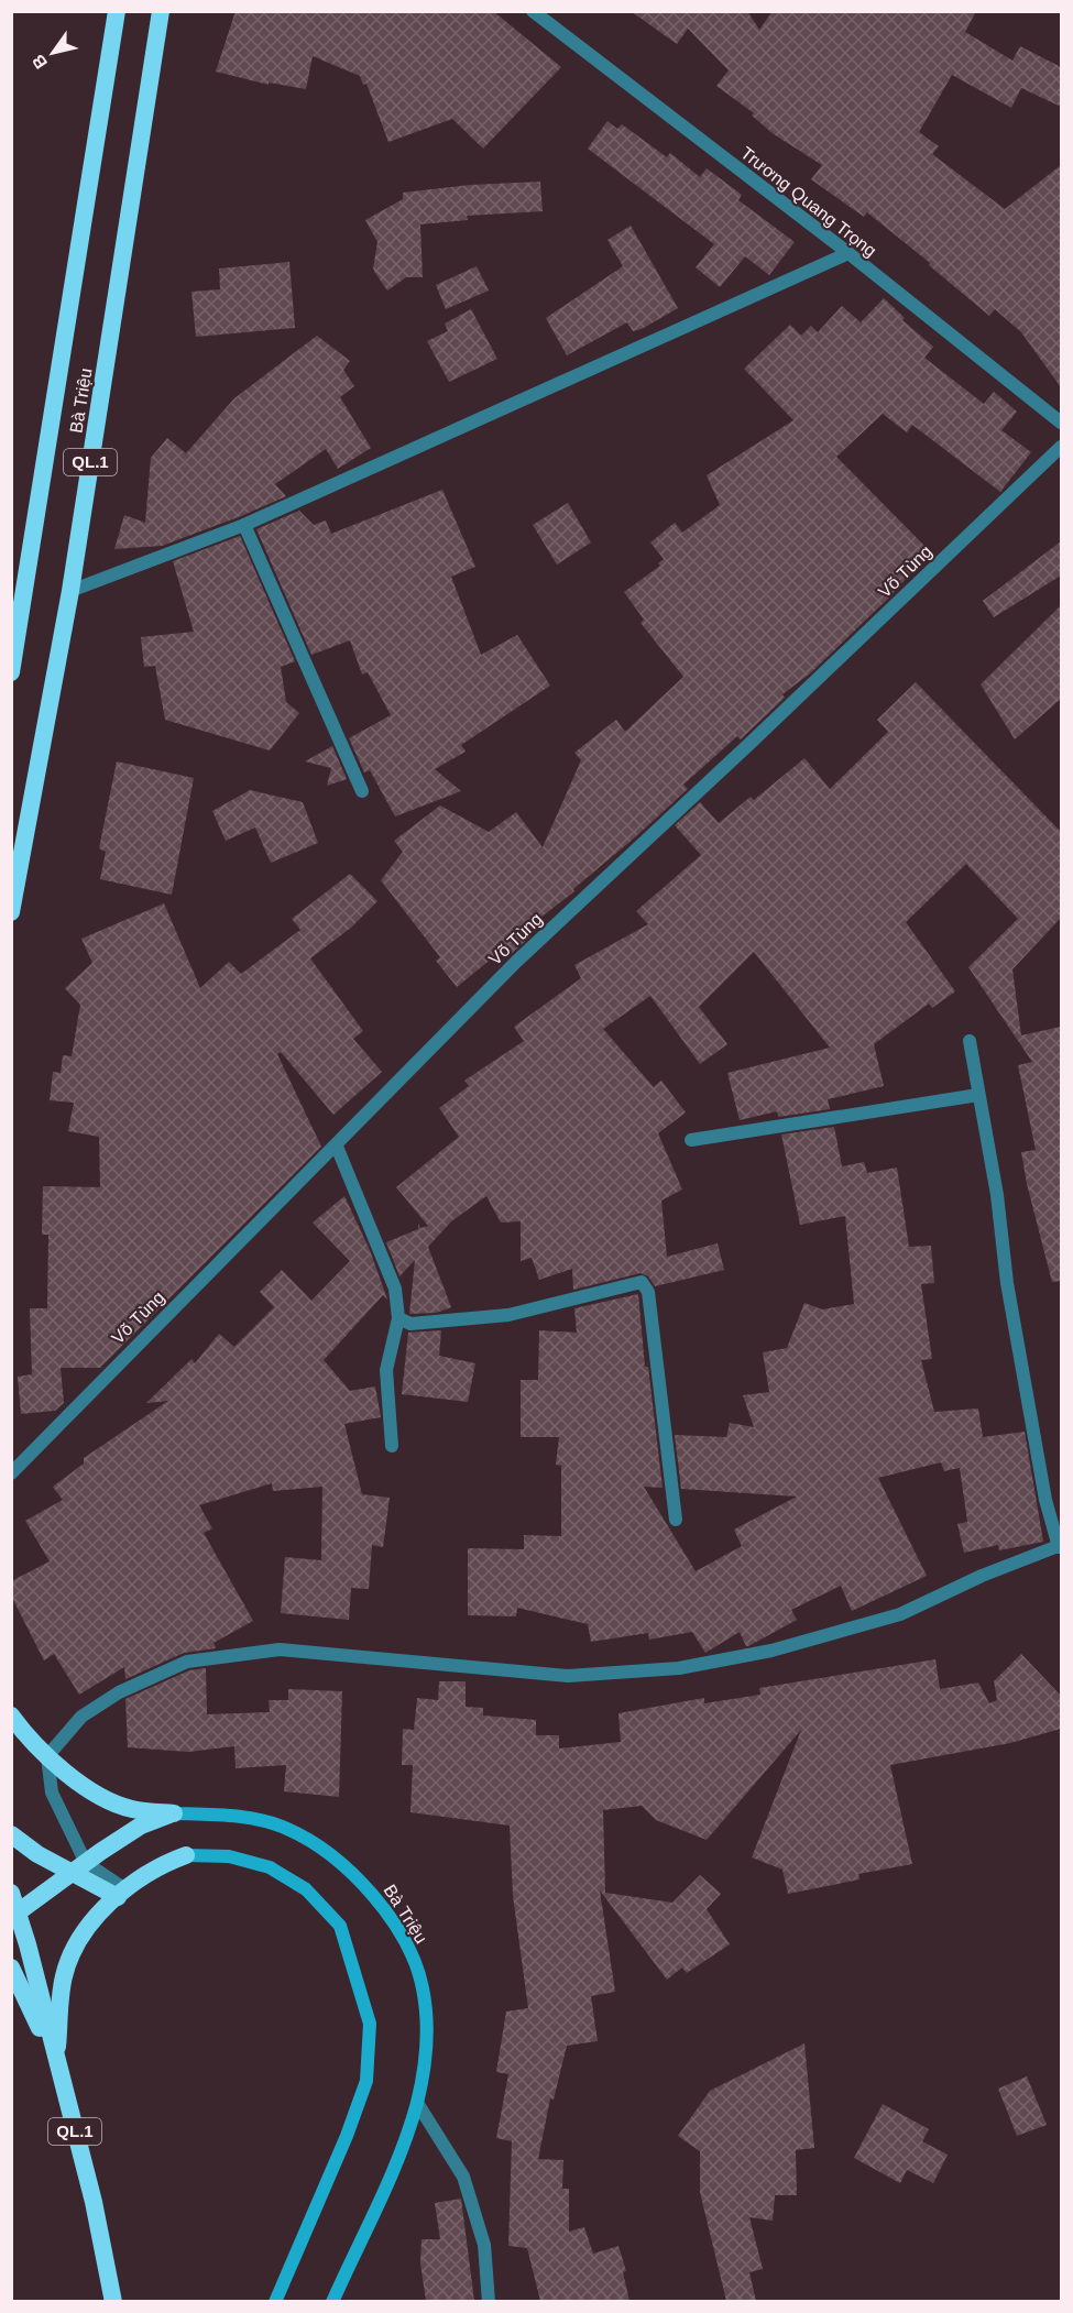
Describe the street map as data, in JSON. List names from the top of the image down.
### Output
{
  "streets": {
    "highway": ["Bà Triệu", "QL.1"],
    "street": ["Trương Quang Trọng", "Võ Tùng"]
  },
  "crossings": [
    ["Bà Triệu", "QL.1"]
  ],
  "north": "bottom left"
}
